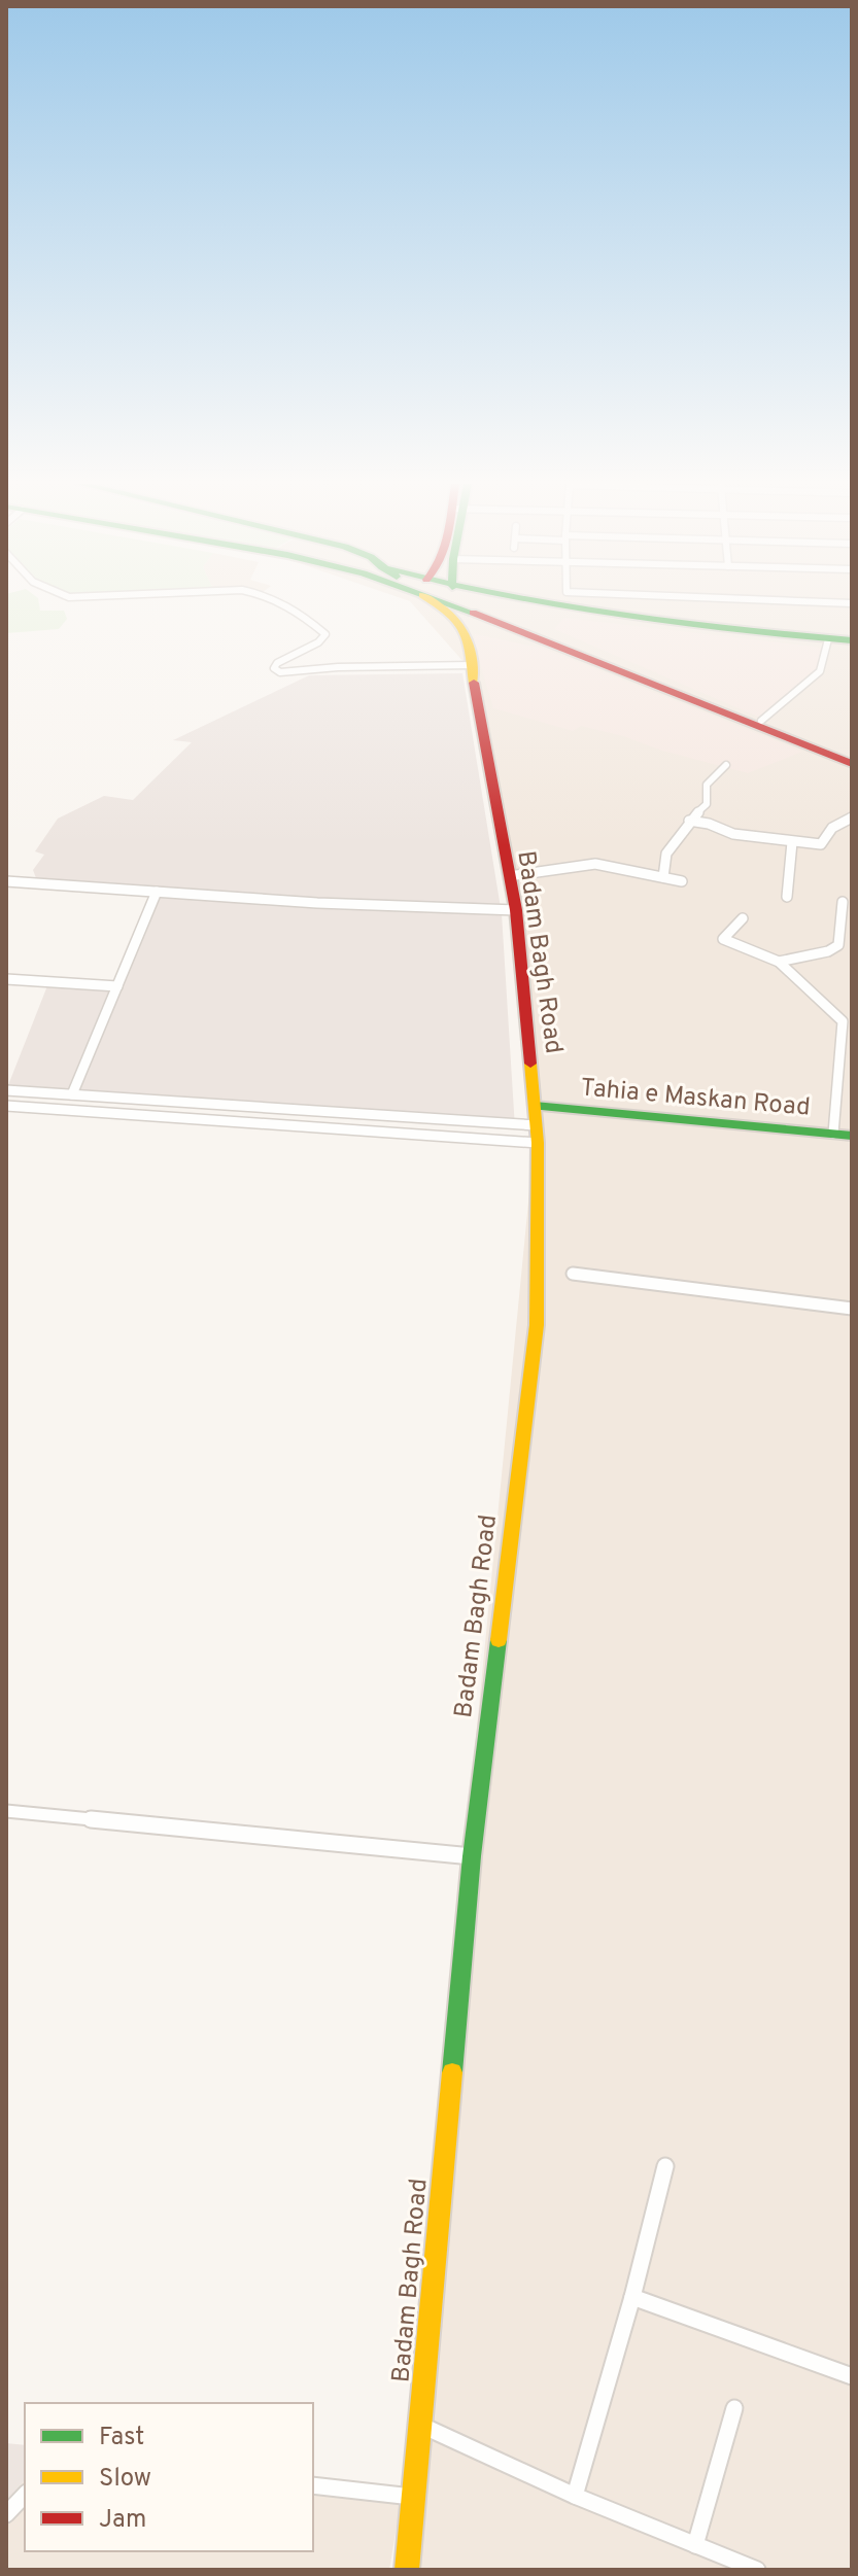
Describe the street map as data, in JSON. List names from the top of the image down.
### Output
{
  "streets": {
    "main road": ["Badam Bagh Road", "Tahia e Maskan Road"]
  },
  "crossings": [
    ["Badam Bagh Road", "Tahia e Maskan Road"]
  ],
  "legend": ["Fast", "Slow", "Jam"]
}
